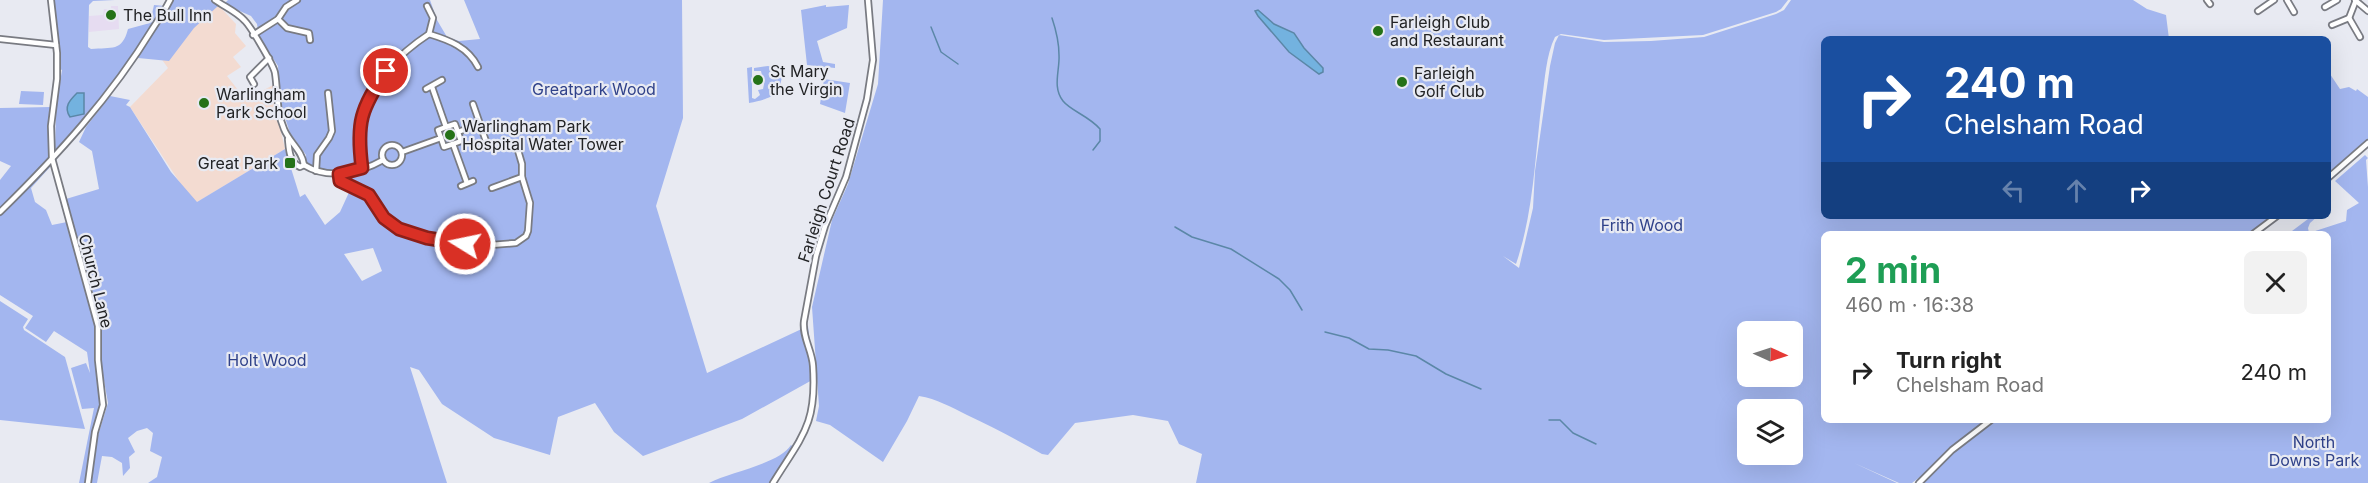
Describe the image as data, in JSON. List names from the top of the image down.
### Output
{
  "streets": {
    "street": ["Farleigh Court Road", "Church Lane"]
  },
  "parks": [
    "Greatpark Wood",
    "Frith Wood",
    "Holt Wood",
    "North Downs Park"
  ],
  "places": {
    "other": [
      "The Bull Inn",
      "Farleigh Club and Restaurant",
      "St Mary the Virgin",
      "Farleigh Golf Club",
      "Warlingham Park School",
      "Warlingham Park Hospital Water Tower"
    ],
    "transit": ["Great Park"]
  },
  "north": "right",
  "page": {
    "turn": ["240 m", "Chelsham Road"],
    "heading": ["2 min", "460 m · 16:38"],
    "list": [
      {
        "name": "Turn right",
        "note": "Chelsham Road",
        "value": "240 m"
      }
    ]
  }
}
